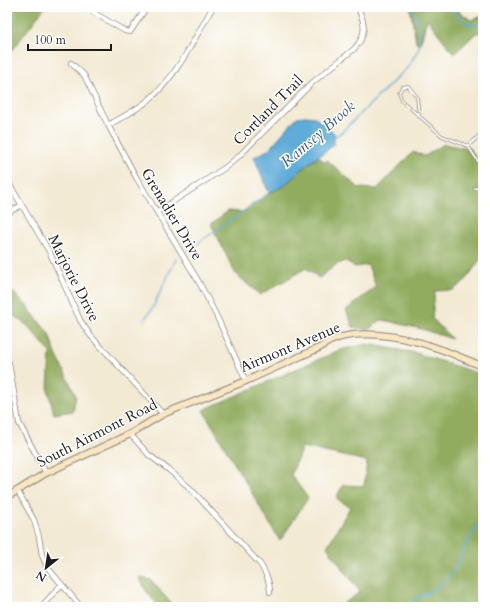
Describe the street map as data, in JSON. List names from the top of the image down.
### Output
{
  "streets": {
    "street": [
      "Cortland Trail",
      "Grenadier Drive",
      "Marjorie Drive",
      "Airmont Avenue",
      "South Airmont Road"
    ]
  },
  "crossings": [
    ["Cortland Trail", "Grenadier Drive"],
    ["Grenadier Drive", "Airmont Avenue"],
    ["Marjorie Drive", "South Airmont Road"],
    ["Airmont Avenue", "South Airmont Road"]
  ],
  "water": ["Ramsey Brook"],
  "scale_bar": "100 m",
  "north": "bottom left"
}
